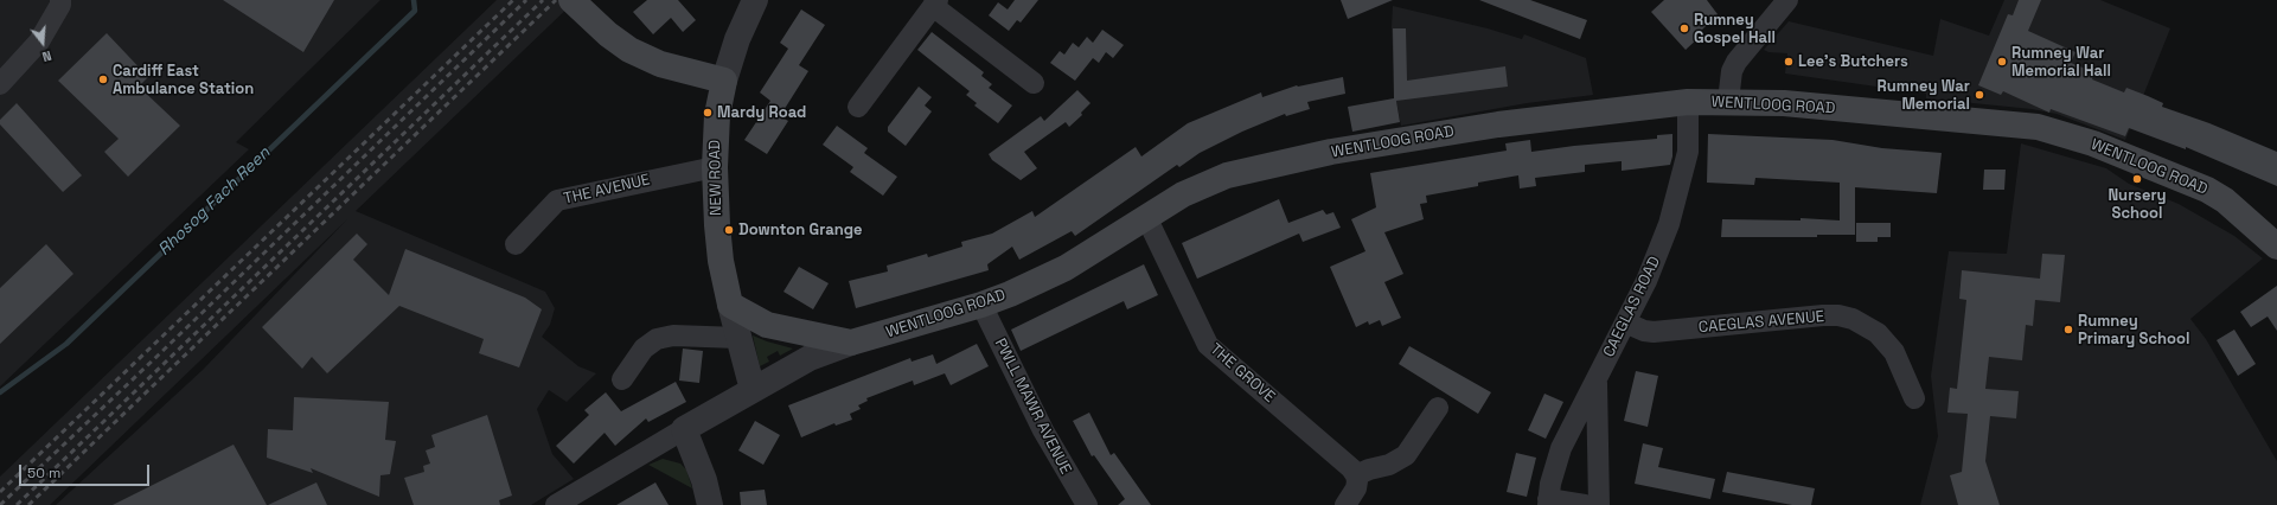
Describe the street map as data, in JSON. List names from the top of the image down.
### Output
{
  "streets": {
    "main road": ["WENTLOOG ROAD", "NEW ROAD"],
    "street": [
      "THE AVENUE",
      "CAEGLAS ROAD",
      "CAEGLAS AVENUE",
      "THE GROVE",
      "PWLL MAWR AVENUE"
    ]
  },
  "crossings": [
    ["WENTLOOG ROAD", "NEW ROAD"],
    ["WENTLOOG ROAD", "CAEGLAS ROAD"],
    ["WENTLOOG ROAD", "THE GROVE"],
    ["WENTLOOG ROAD", "PWLL MAWR AVENUE"],
    ["NEW ROAD", "THE AVENUE"],
    ["CAEGLAS ROAD", "CAEGLAS AVENUE"]
  ],
  "water": ["Rhosog Fach Reen"],
  "places": [
    "Rumney Gospel Hall",
    "Lee's Butchers",
    "Rumney War Memorial Hall",
    "Cardiff East Ambulance Station",
    "Rumney War Memorial",
    "Mardy Road",
    "Nursery School",
    "Downton Grange",
    "Rumney Primary School"
  ],
  "scale_bar": "50 m",
  "north": "bottom"
}
